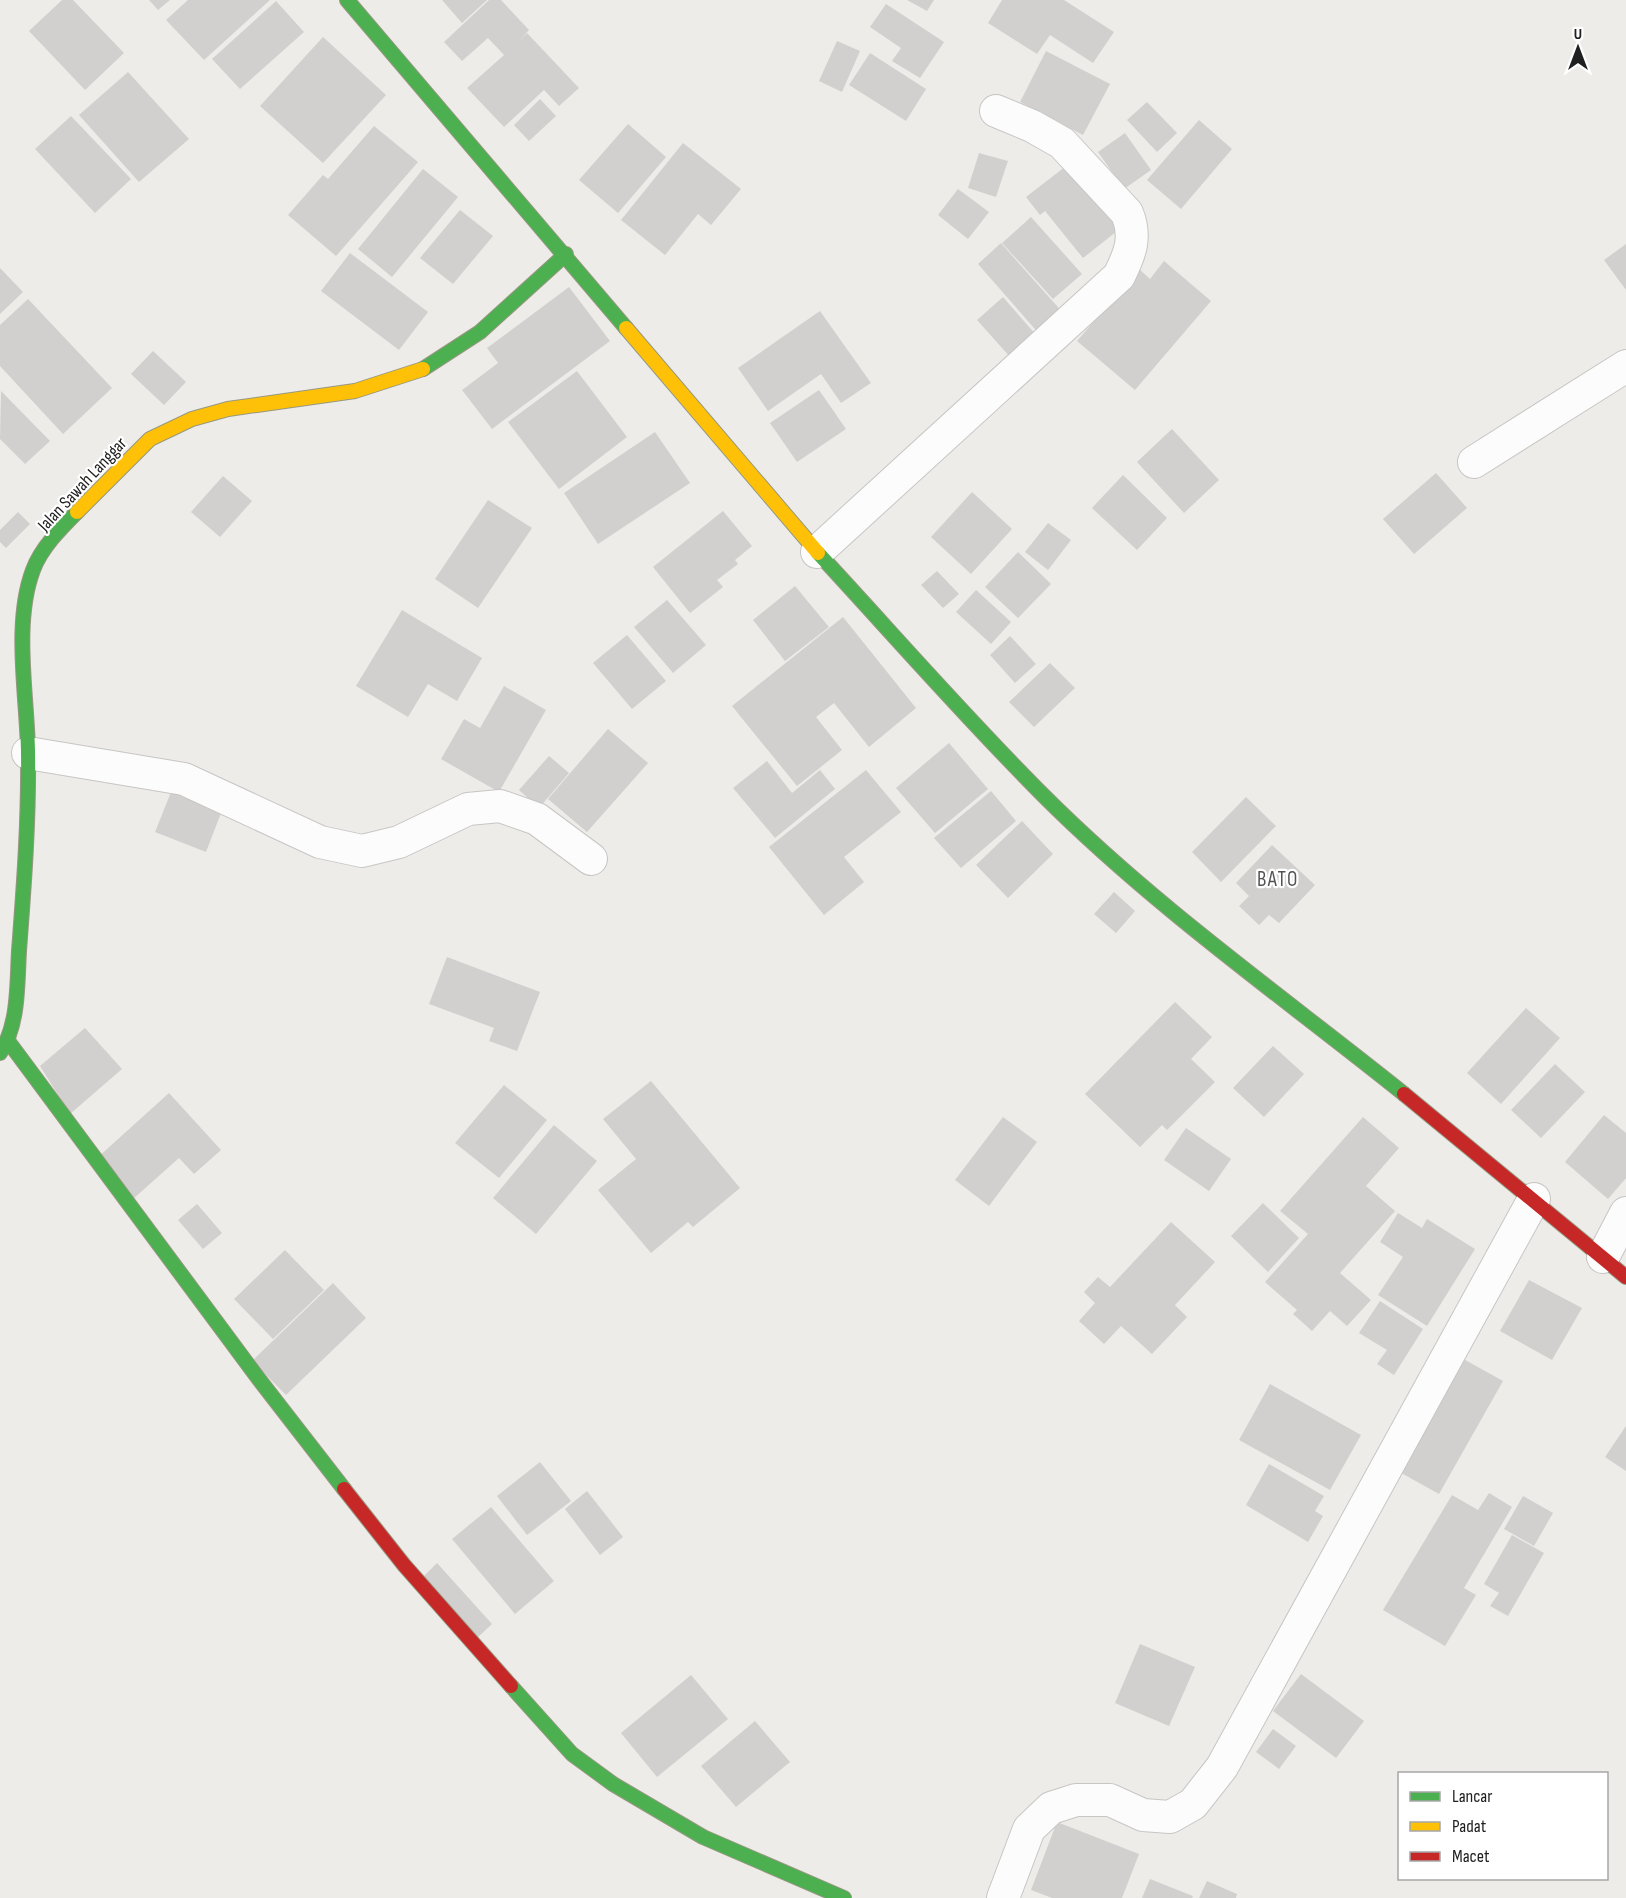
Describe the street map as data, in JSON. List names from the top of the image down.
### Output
{
  "streets": {
    "street": ["Jalan Sawah Langgar"]
  },
  "districts": ["BATO"],
  "legend": ["Lancar", "Padat", "Macet"],
  "north": "top"
}
